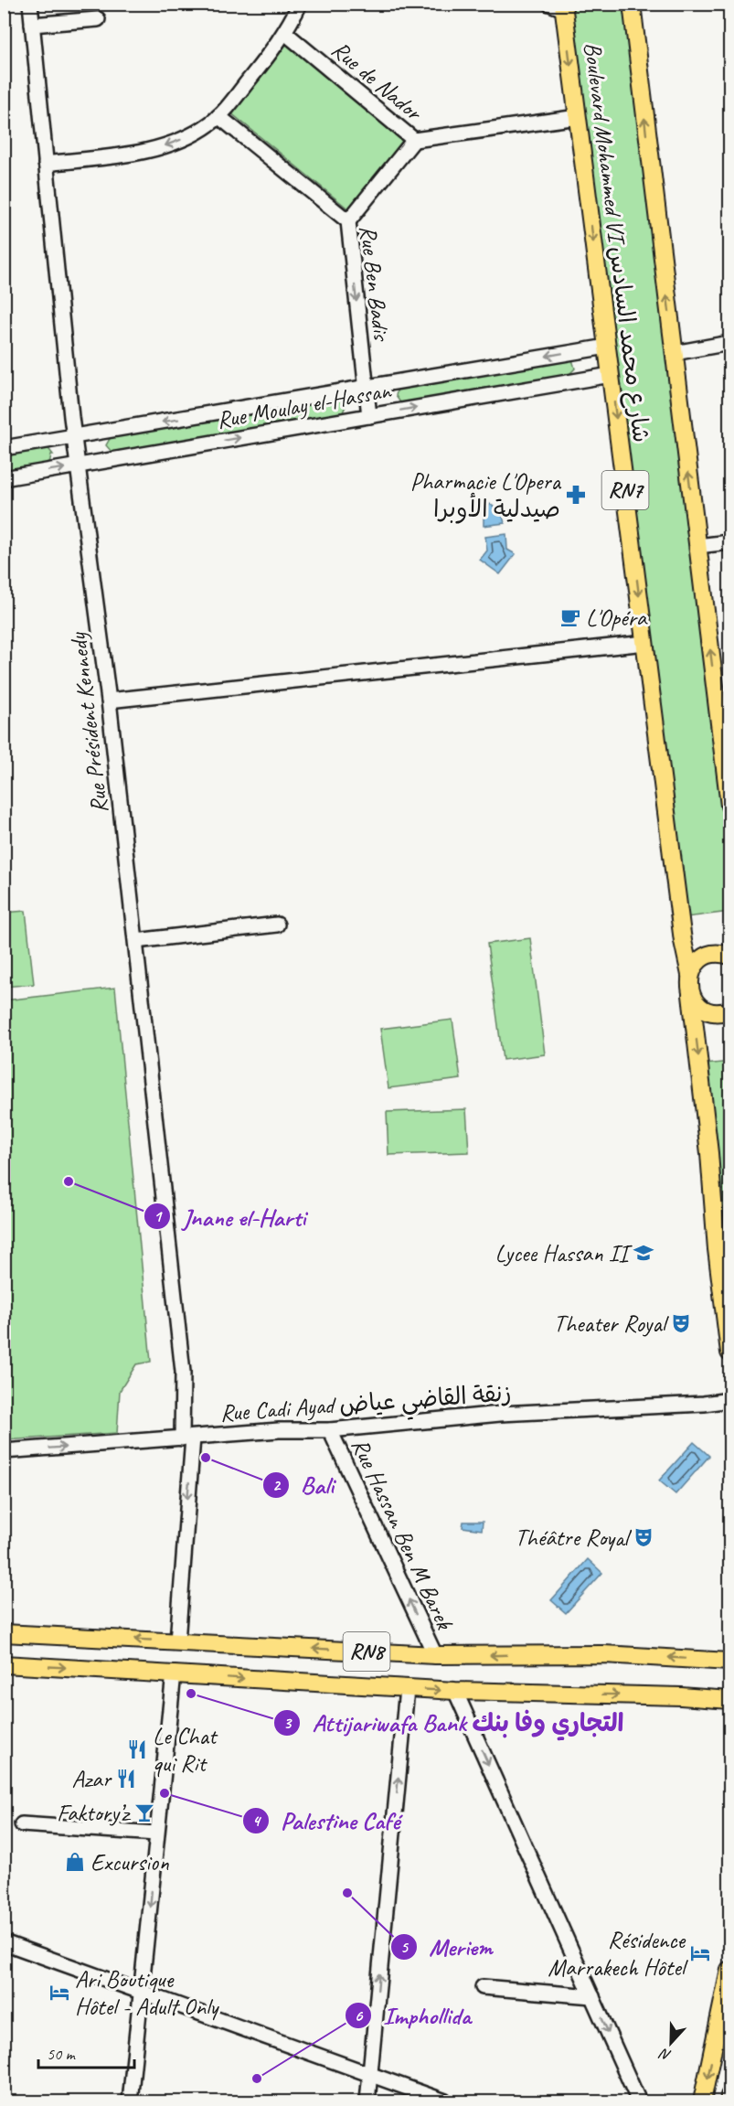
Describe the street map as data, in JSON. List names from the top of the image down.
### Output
{
  "streets": {
    "main road": ["Boulevard Mohammed VI شارع محمد السادس", "RN7", "RN8"],
    "street": [
      "Rue de Nador",
      "Rue Ben Badis",
      "Rue Moulay el-Hassan",
      "Rue Président Kennedy",
      "Rue Cadi Ayad زنقة القاضي عياض",
      "Rue Hassan Ben M Barek"
    ]
  },
  "crossings": [
    ["Rue de Nador", "Boulevard Mohammed VI شارع محمد السادس"],
    ["Boulevard Mohammed VI شارع محمد السادس", "Rue Moulay el-Hassan"],
    ["Boulevard Mohammed VI شارع محمد السادس", "RN7"],
    ["Rue Ben Badis", "Rue Moulay el-Hassan"],
    ["Rue Moulay el-Hassan", "Rue Président Kennedy"],
    ["Rue Président Kennedy", "Rue Cadi Ayad زنقة القاضي عياض"],
    ["Rue Président Kennedy", "RN8"],
    ["Rue Cadi Ayad زنقة القاضي عياض", "Rue Hassan Ben M Barek"],
    ["Rue Hassan Ben M Barek", "RN8"]
  ],
  "one_way": ["Rue Ben Badis", "Rue Hassan Ben M Barek"],
  "places": {
    "pharmacy": ["Pharmacie L'Opera صيدلية الأوبرا"],
    "cafe": ["L'Opéra"],
    "other": [
      "Jnane el-Harti",
      "Bali",
      "Attijariwafa Bank التجاري وفا بنك",
      "Palestine Café",
      "Meriem",
      "Imphollida"
    ],
    "school or university": ["Lycee Hassan II"],
    "theatre": ["Theater Royal", "Théâtre Royal"],
    "restaurant": ["Le Chat qui Rit", "Azar"],
    "bar": ["Faktory’z"],
    "shop": ["Excursion"],
    "hotel": ["Résidence Marrakech Hôtel", "Ari Boutique Hôtel - Adult Only"]
  },
  "scale_bar": "50 m",
  "north": "bottom"
}
